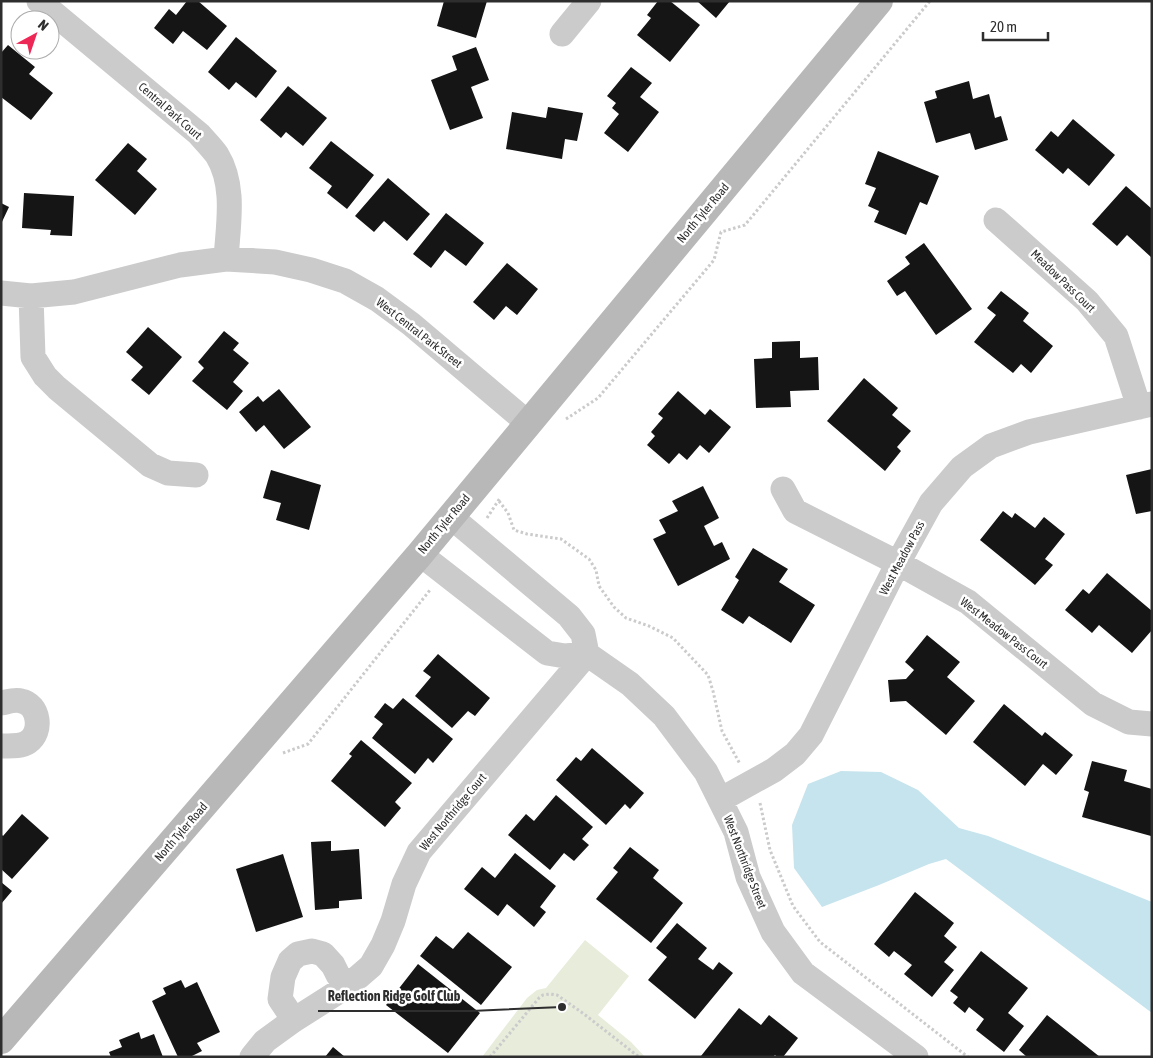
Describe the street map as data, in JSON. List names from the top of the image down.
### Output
{
  "streets": {
    "main road": ["North Tyler Road"],
    "street": [
      "Central Park Court",
      "Meadow Pass Court",
      "West Central Park Street",
      "West Meadow Pass",
      "West Meadow Pass Court",
      "West Northridge Court",
      "West Northridge Street"
    ]
  },
  "crossings": [
    ["Central Park Court", "West Central Park Street"],
    ["North Tyler Road", "West Central Park Street"],
    ["Meadow Pass Court", "West Meadow Pass"],
    ["West Meadow Pass", "West Meadow Pass Court"],
    ["West Meadow Pass", "West Northridge Street"],
    ["West Northridge Court", "West Northridge Street"]
  ],
  "places": ["Reflection Ridge Golf Club"],
  "scale_bar": "20 m",
  "north": "top right"
}
